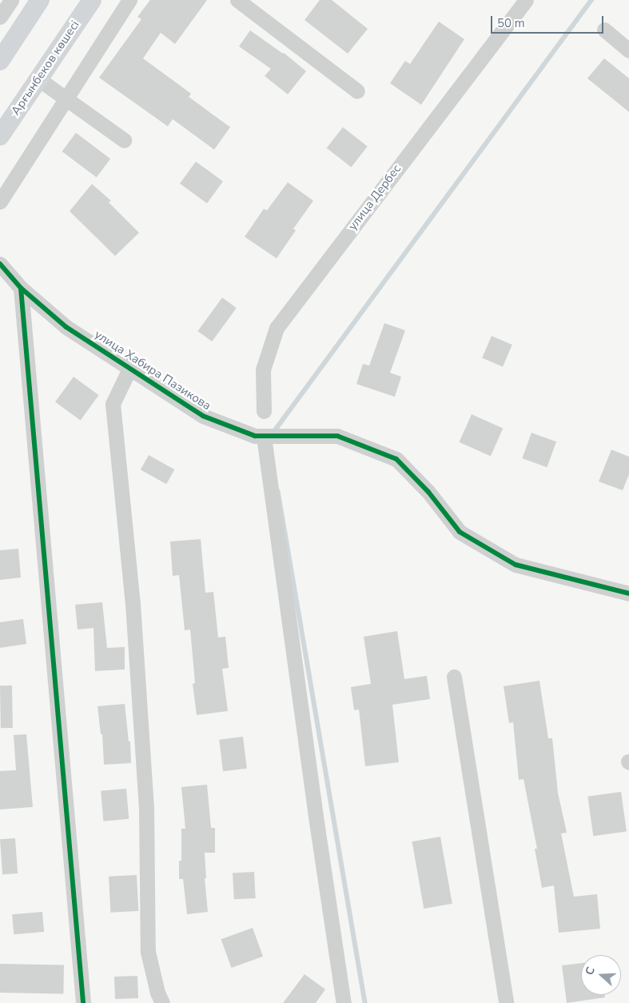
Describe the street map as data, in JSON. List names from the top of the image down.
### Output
{
  "streets": {
    "main road": ["Арғынбеков көшесі"],
    "street": ["улица Дербес", "улица Хабира Пазикова"]
  },
  "scale_bar": "50 m",
  "north": "left"
}
